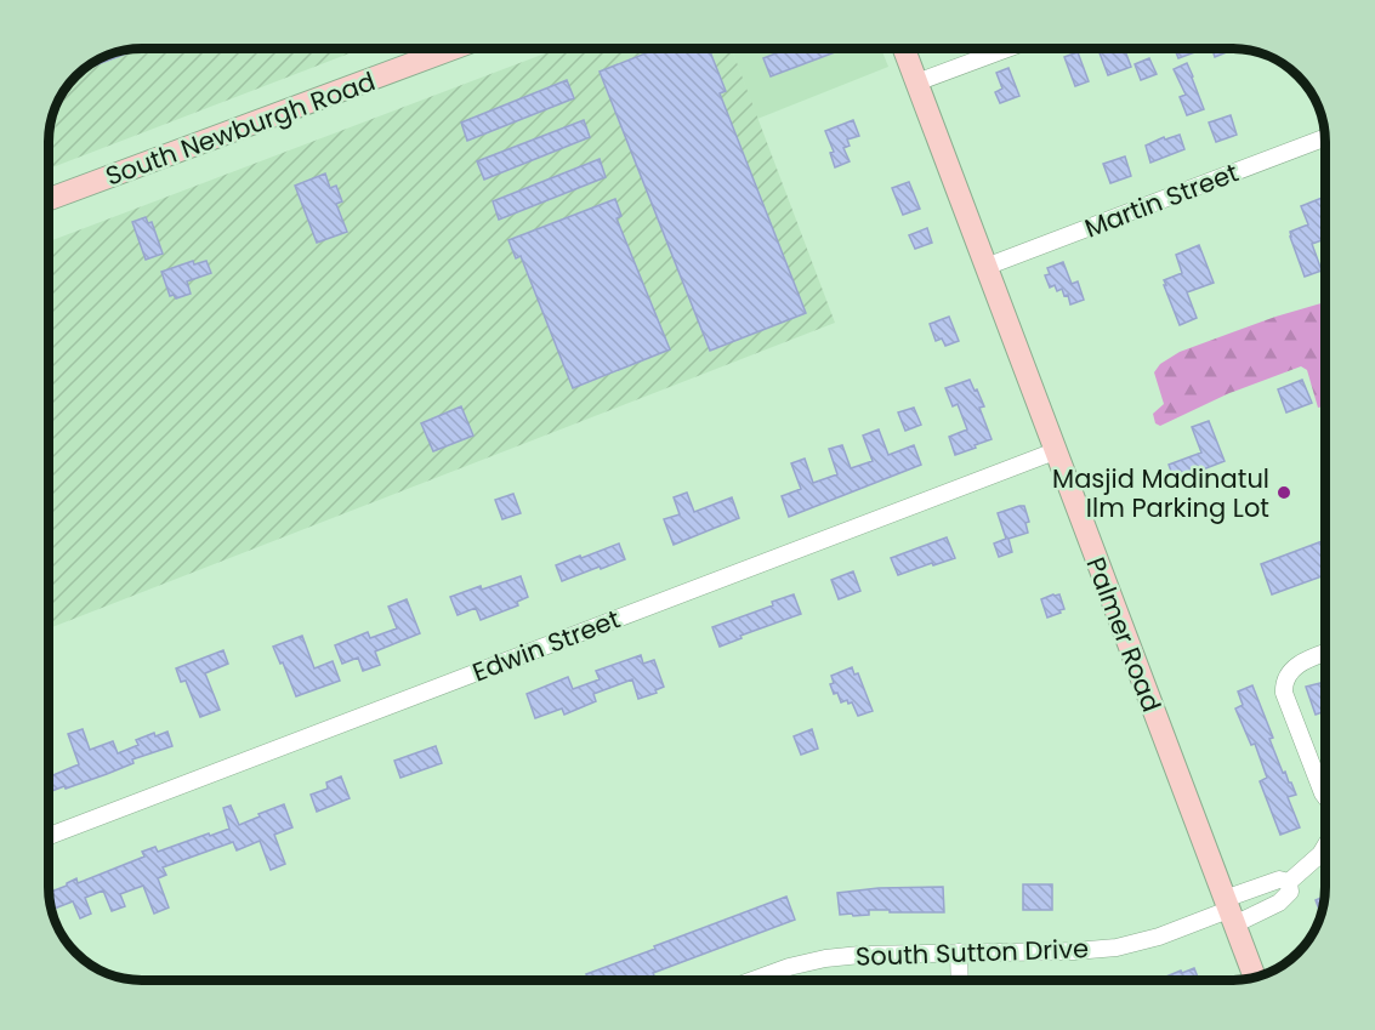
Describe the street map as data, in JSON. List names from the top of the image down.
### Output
{
  "streets": {
    "street": [
      "South Newburgh Road",
      "Martin Street",
      "Palmer Road",
      "Edwin Street",
      "South Sutton Drive"
    ]
  },
  "crossings": [
    ["Martin Street", "Palmer Road"],
    ["Palmer Road", "Edwin Street"],
    ["Palmer Road", "South Sutton Drive"]
  ],
  "places": ["Masjid Madinatul Ilm Parking Lot"]
}
